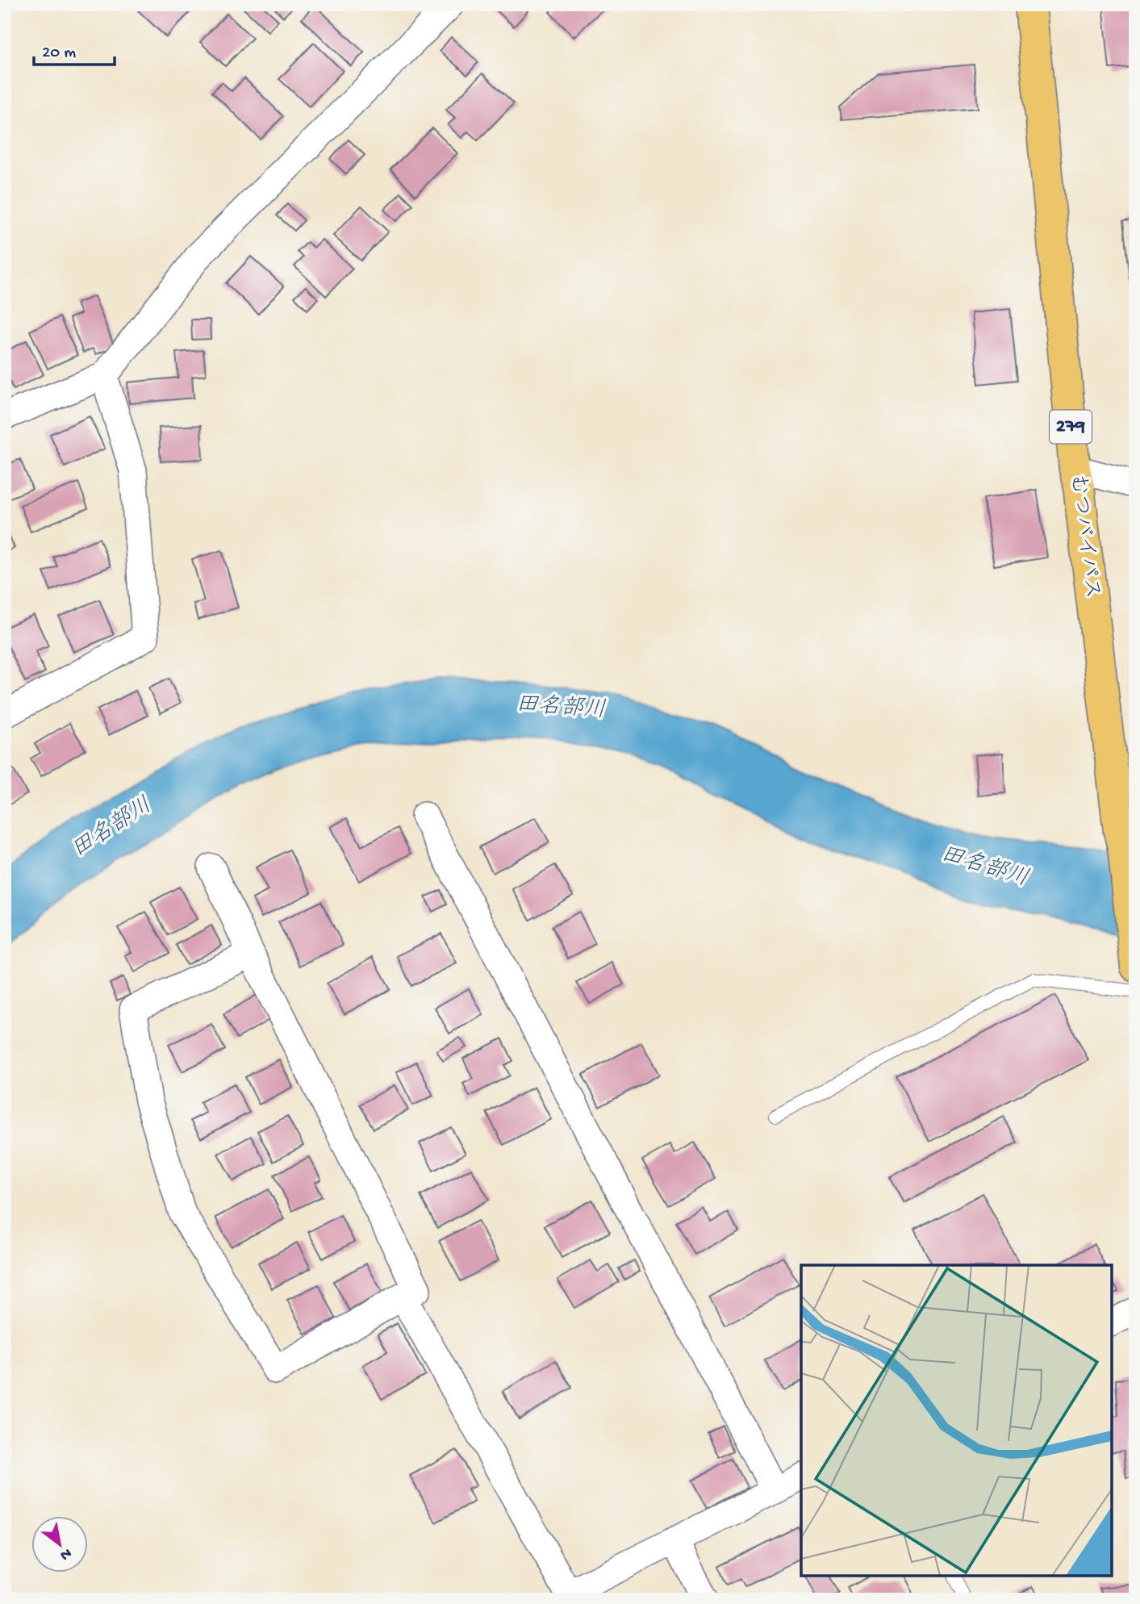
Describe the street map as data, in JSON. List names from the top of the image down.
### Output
{
  "streets": {
    "highway": ["279", "むつバイパス"]
  },
  "water": ["田名部川"],
  "scale_bar": "20 m",
  "north": "bottom right"
}
